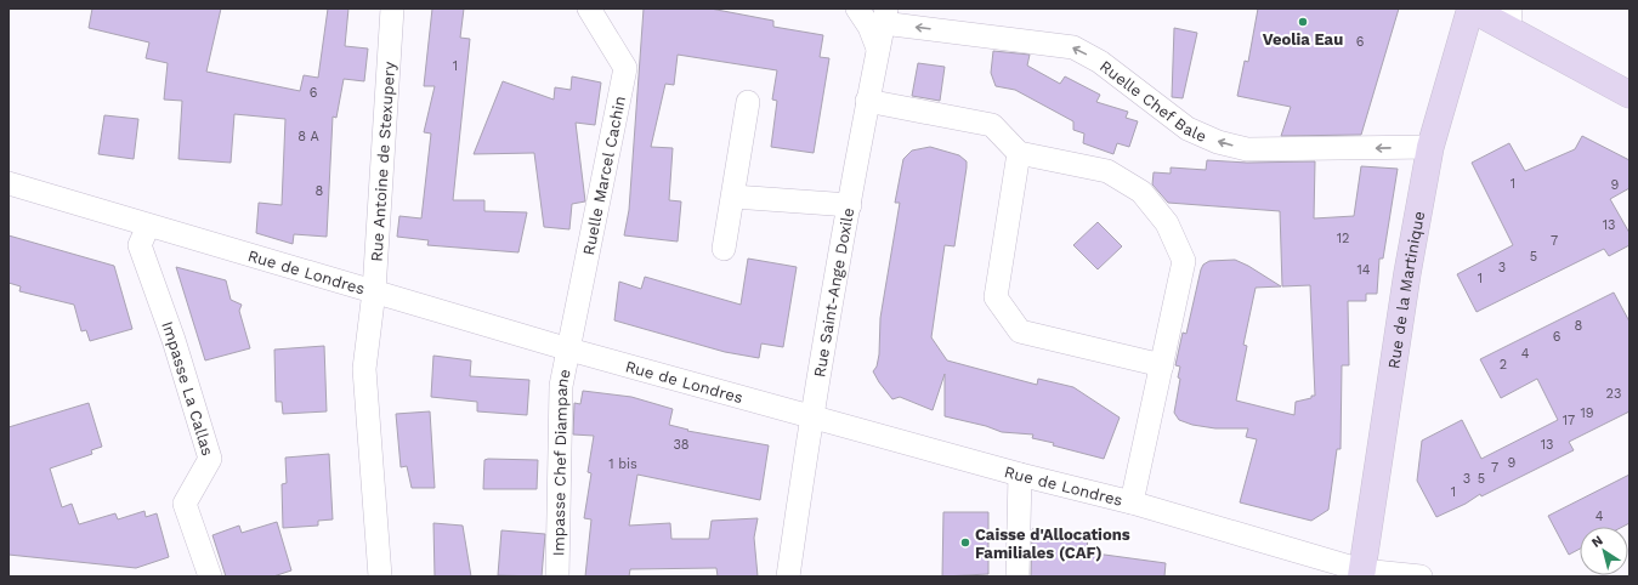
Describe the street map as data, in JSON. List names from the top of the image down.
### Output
{
  "streets": {
    "street": [
      "Ruelle Chef Bale",
      "Rue Antoine de Stexupery",
      "Ruelle Marcel Cachin",
      "Rue de Londres",
      "Rue de la Martinique",
      "Rue Saint-Ange Doxile",
      "Impasse La Callas",
      "Impasse Chef Diampane"
    ]
  },
  "crossings": [
    ["Ruelle Chef Bale", "Rue de la Martinique"],
    ["Ruelle Chef Bale", "Rue Saint-Ange Doxile"],
    ["Rue Antoine de Stexupery", "Rue de Londres"],
    ["Ruelle Marcel Cachin", "Rue de Londres"],
    ["Ruelle Marcel Cachin", "Impasse Chef Diampane"],
    ["Rue de Londres", "Rue de la Martinique"],
    ["Rue de Londres", "Rue Saint-Ange Doxile"],
    ["Rue de Londres", "Impasse La Callas"],
    ["Rue de Londres", "Impasse Chef Diampane"]
  ],
  "one_way": ["Ruelle Chef Bale"],
  "places": ["Veolia Eau", "Caisse d'Allocations Familiales (CAF)"],
  "house_numbers": [
    "6",
    "1",
    "6",
    "8 A",
    "1",
    "9",
    "8",
    "13",
    "12",
    "7",
    "5",
    "3",
    "14",
    "1",
    "8",
    "6",
    "4",
    "2",
    "23",
    "19",
    "17",
    "38",
    "13",
    "9",
    "1 bis",
    "7",
    "3",
    "5",
    "1",
    "4"
  ],
  "north": "top left"
}
